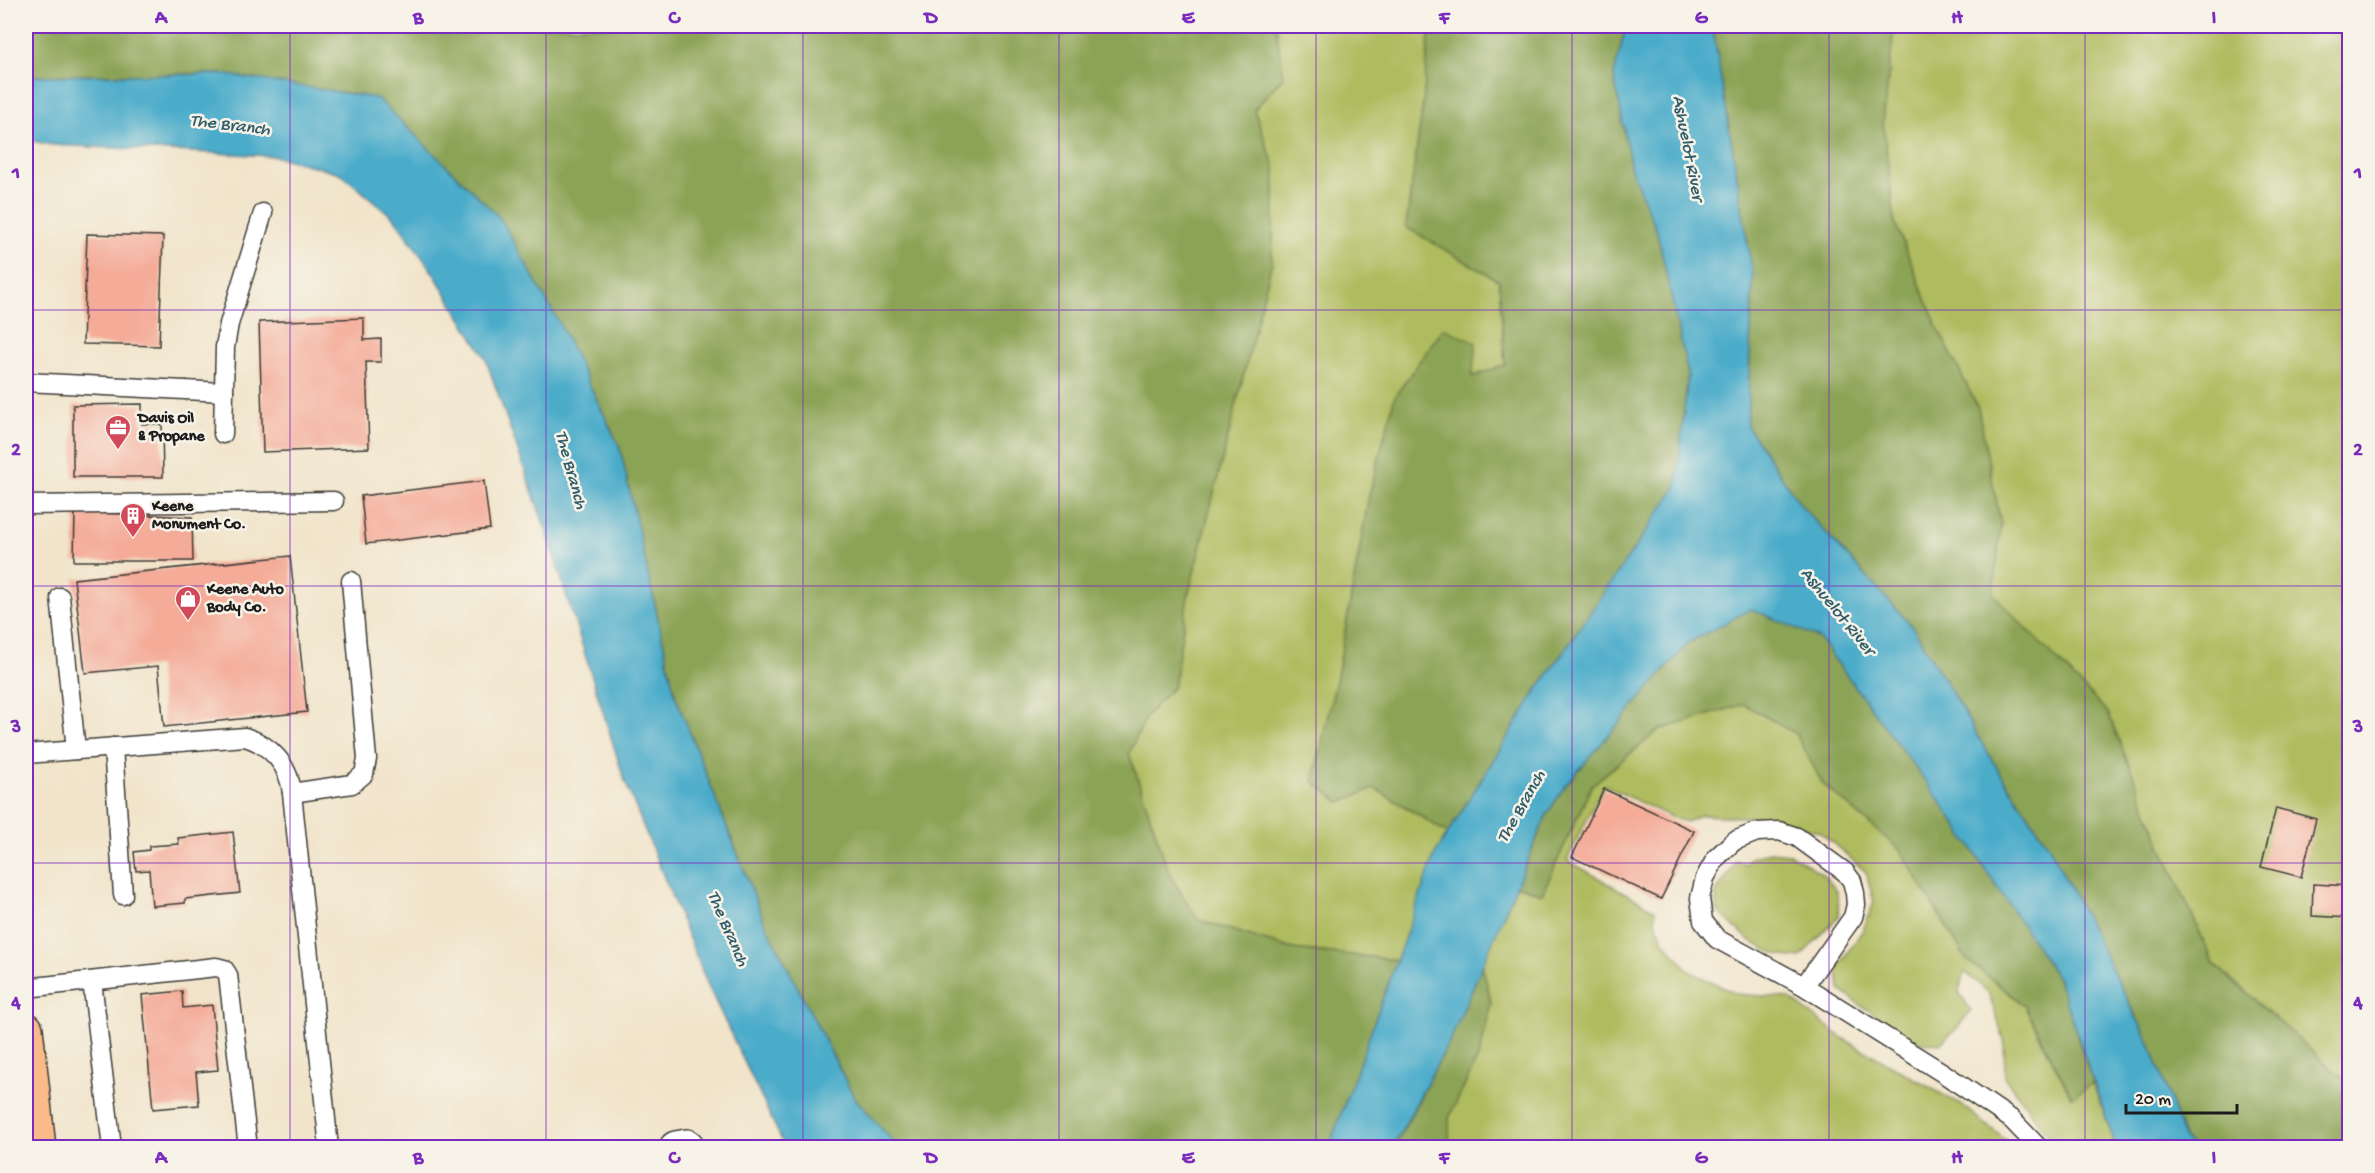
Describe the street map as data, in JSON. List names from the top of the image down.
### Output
{
  "water": ["The Branch", "Ashuelot River"],
  "places": {
    "office": ["Davis Oil & Propane"],
    "building": ["Keene Monument Co."],
    "shop": ["Keene Auto Body Co."]
  },
  "scale_bar": "20 m",
  "grid": {
    "columns": [
      "A",
      "B",
      "C",
      "D",
      "E",
      "F",
      "G",
      "H",
      "I"
    ],
    "rows": [
      "1",
      "2",
      "3",
      "4"
    ]
  }
}
